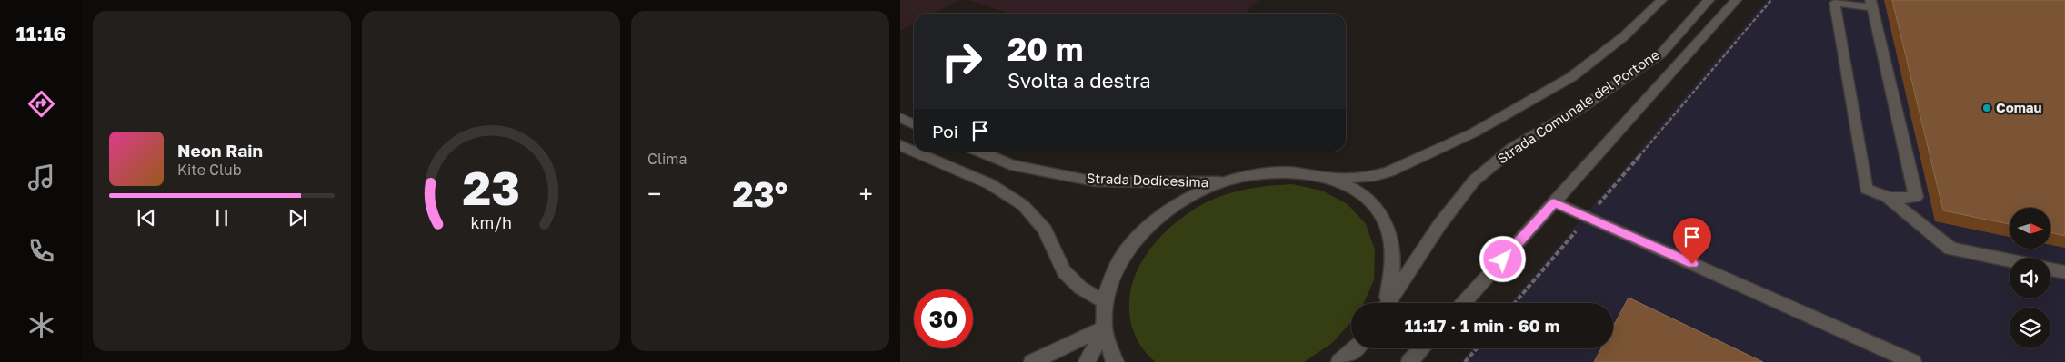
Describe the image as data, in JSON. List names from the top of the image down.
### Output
{
  "streets": {
    "street": ["Strada Comunale del Portone", "Strada Dodicesima"]
  },
  "crossings": [
    ["Strada Comunale del Portone", "Strada Dodicesima"]
  ],
  "places": ["Comau"],
  "north": "right",
  "page": {
    "tabs": "11:16",
    "tile": "Clima",
    "turn": ["20 m", "Svolta a destra"],
    "then": "Poi",
    "song": ["Neon Rain", "Kite Club"],
    "heat": ["−", "23°", "+"],
    "limit": "30",
    "trip": "11:17 · 1 min · 60 m",
    "gauge": ["23", "km/h"]
  }
}
